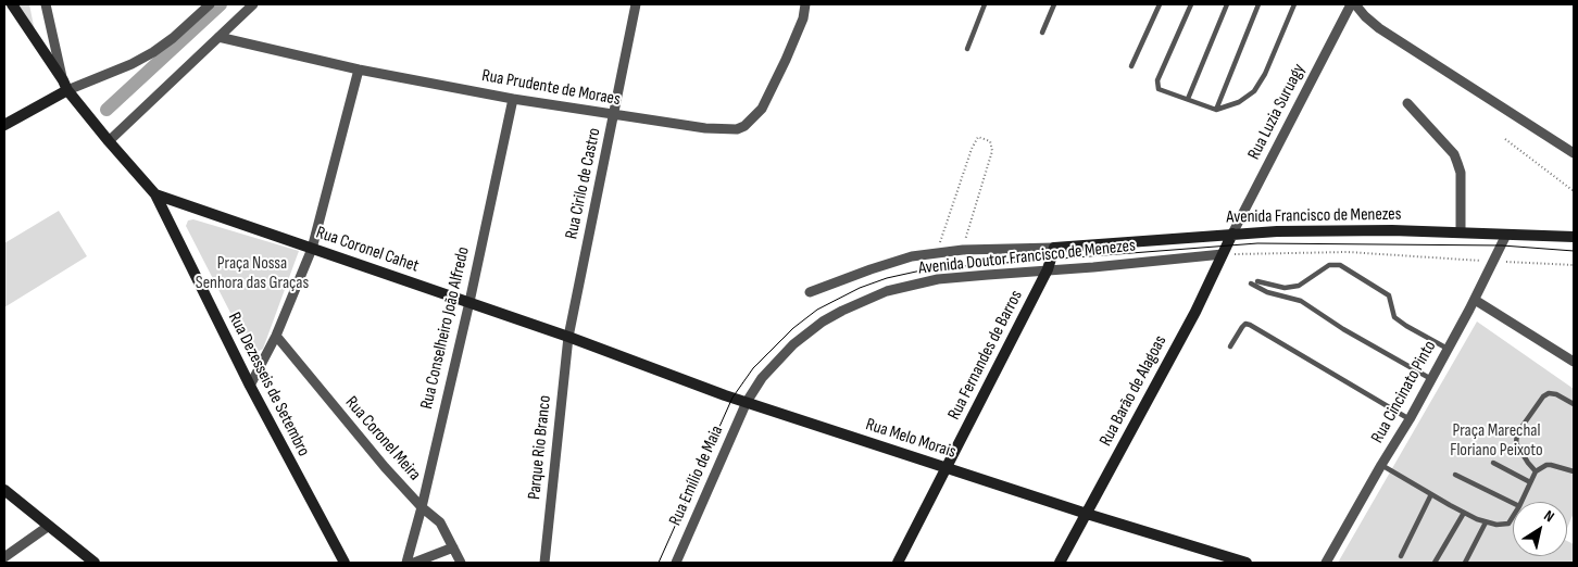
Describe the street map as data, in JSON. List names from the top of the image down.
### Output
{
  "streets": {
    "street": [
      "Rua Prudente de Moraes",
      "Rua Luzia Suruagy",
      "Rua Cirilo de Castro",
      "Avenida Francisco de Menezes",
      "Rua Coronel Cahet",
      "Avenida Doutor Francisco de Menezes",
      "Rua Conselheiro João Alfredo",
      "Rua Fernandes de Barros",
      "Rua Dezesseis de Setembro",
      "Rua Barão de Alagoas",
      "Rua Cincinato Pinto",
      "Rua Coronel Meira",
      "Rua Melo Morais",
      "Parque Rio Branco",
      "Rua Emílio de Maia"
    ]
  },
  "crossings": [
    ["Rua Prudente de Moraes", "Rua Cirilo de Castro"],
    ["Rua Prudente de Moraes", "Rua Conselheiro João Alfredo"],
    ["Rua Luzia Suruagy", "Avenida Francisco de Menezes"],
    ["Rua Luzia Suruagy", "Rua Barão de Alagoas"],
    ["Rua Cirilo de Castro", "Rua Coronel Cahet"],
    ["Rua Cirilo de Castro", "Rua Melo Morais"],
    ["Rua Cirilo de Castro", "Parque Rio Branco"],
    ["Avenida Francisco de Menezes", "Rua Fernandes de Barros"],
    ["Avenida Francisco de Menezes", "Rua Barão de Alagoas"],
    ["Avenida Francisco de Menezes", "Rua Cincinato Pinto"],
    ["Rua Coronel Cahet", "Rua Conselheiro João Alfredo"],
    ["Rua Coronel Cahet", "Rua Dezesseis de Setembro"],
    ["Rua Coronel Cahet", "Rua Melo Morais"],
    ["Rua Coronel Cahet", "Parque Rio Branco"],
    ["Avenida Doutor Francisco de Menezes", "Rua Fernandes de Barros"],
    ["Avenida Doutor Francisco de Menezes", "Rua Barão de Alagoas"],
    ["Avenida Doutor Francisco de Menezes", "Rua Melo Morais"],
    ["Avenida Doutor Francisco de Menezes", "Rua Emílio de Maia"],
    ["Rua Conselheiro João Alfredo", "Rua Coronel Meira"],
    ["Rua Fernandes de Barros", "Rua Melo Morais"],
    ["Rua Barão de Alagoas", "Rua Melo Morais"],
    ["Rua Melo Morais", "Parque Rio Branco"],
    ["Rua Melo Morais", "Rua Emílio de Maia"]
  ],
  "parks": ["Praça Nossa Senhora das Graças", "Praça Marechal Floriano Peixoto"],
  "north": "top right"
}
